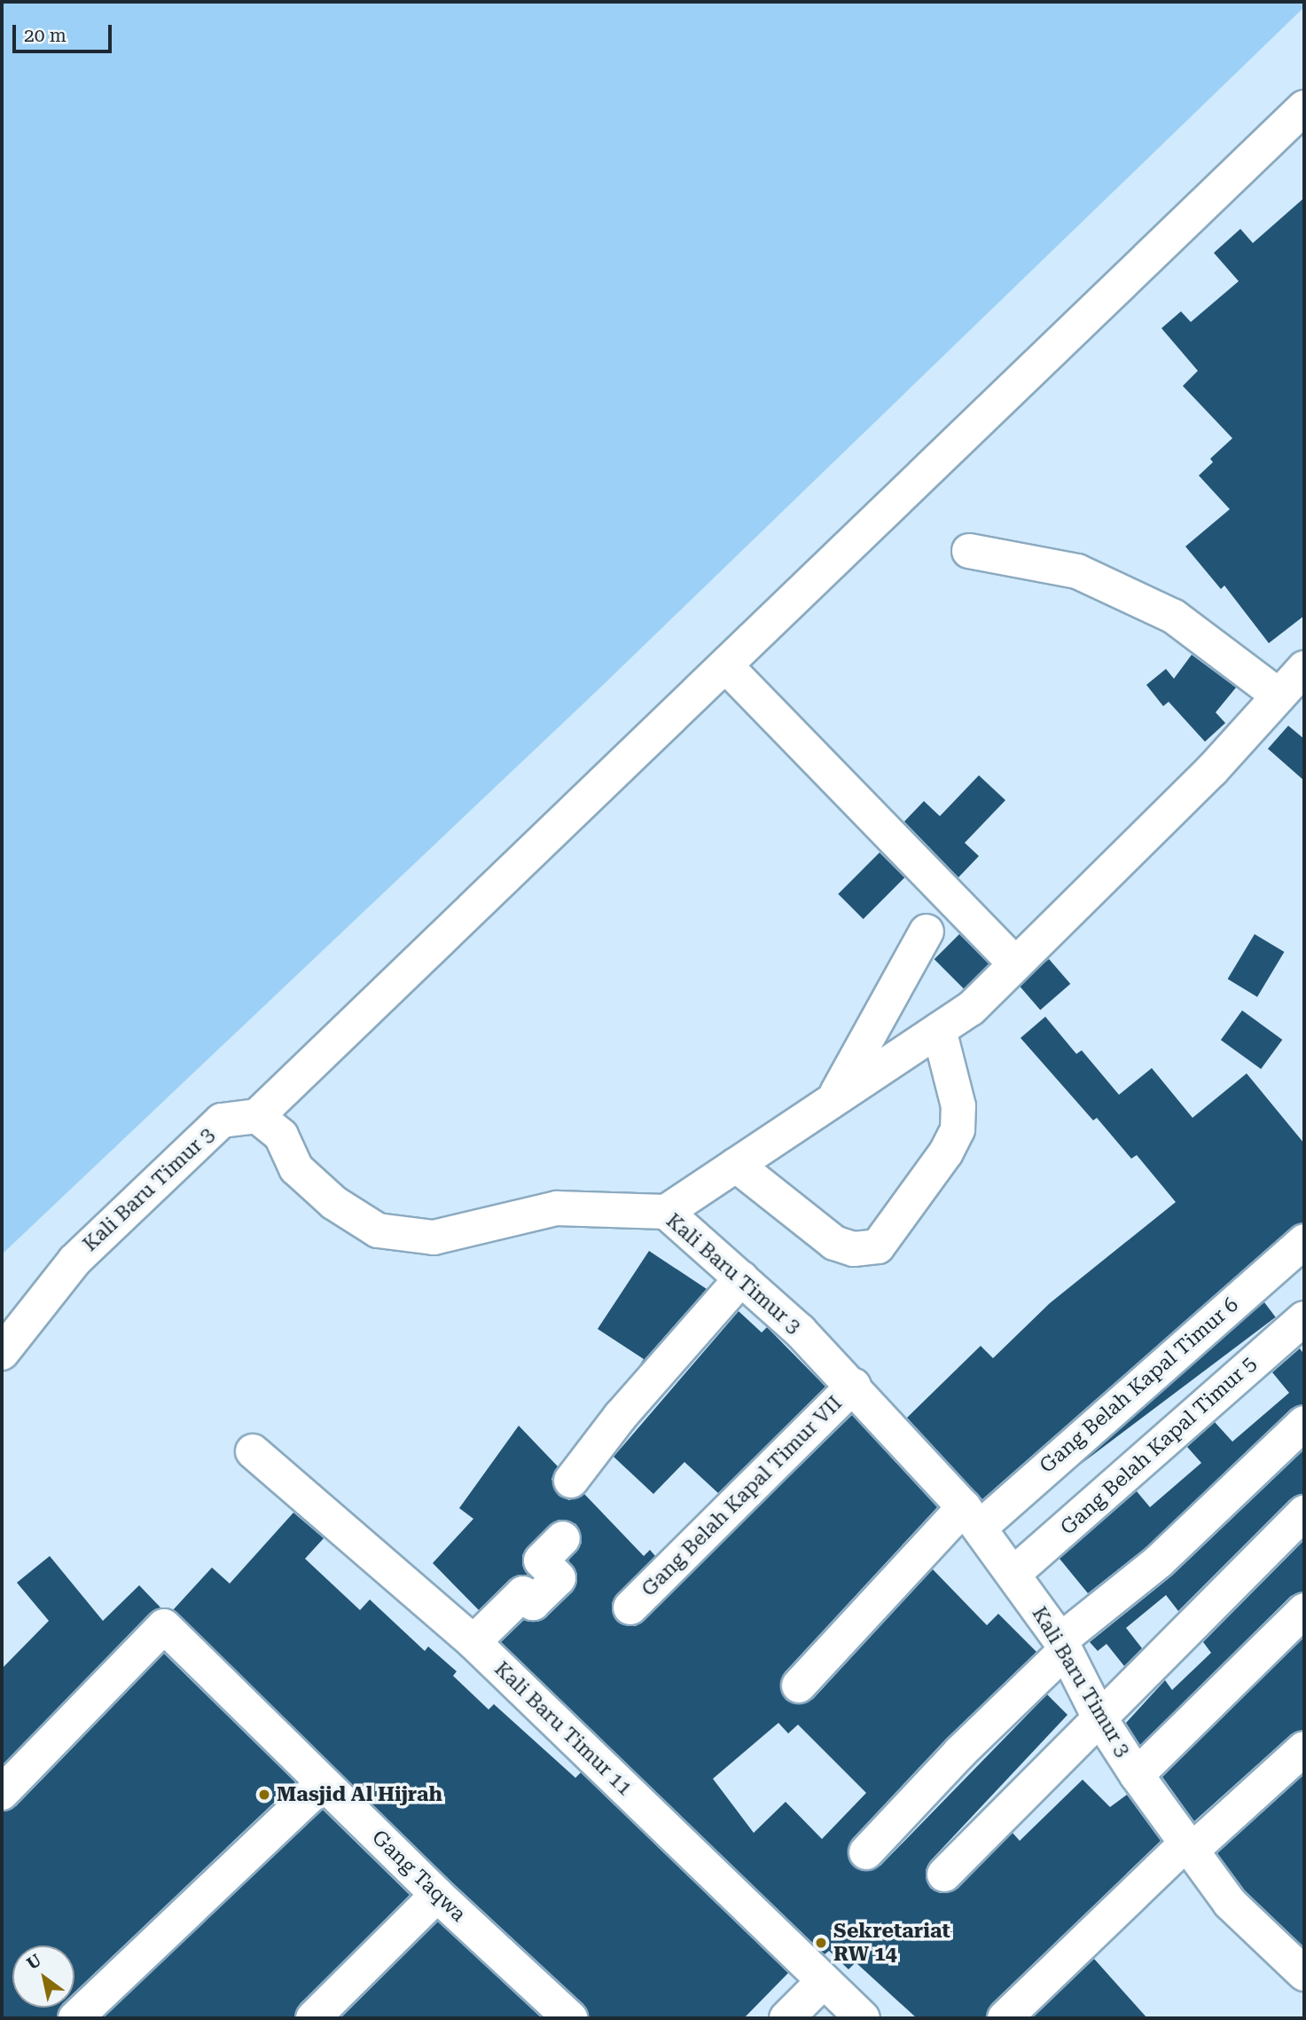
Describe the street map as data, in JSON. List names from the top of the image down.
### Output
{
  "streets": {
    "street": [
      "Kali Baru Timur 3",
      "Gang Belah Kapal Timur 6",
      "Gang Belah Kapal Timur 5",
      "Gang Belah Kapal Timur VII",
      "Kali Baru Timur 11",
      "Gang Taqwa"
    ]
  },
  "crossings": [
    ["Kali Baru Timur 3", "Gang Belah Kapal Timur 6"],
    ["Kali Baru Timur 3", "Gang Belah Kapal Timur 5"],
    ["Kali Baru Timur 3", "Gang Belah Kapal Timur VII"]
  ],
  "places": ["Masjid Al Hijrah", "Sekretariat RW 14"],
  "scale_bar": "20 m",
  "north": "top left"
}
